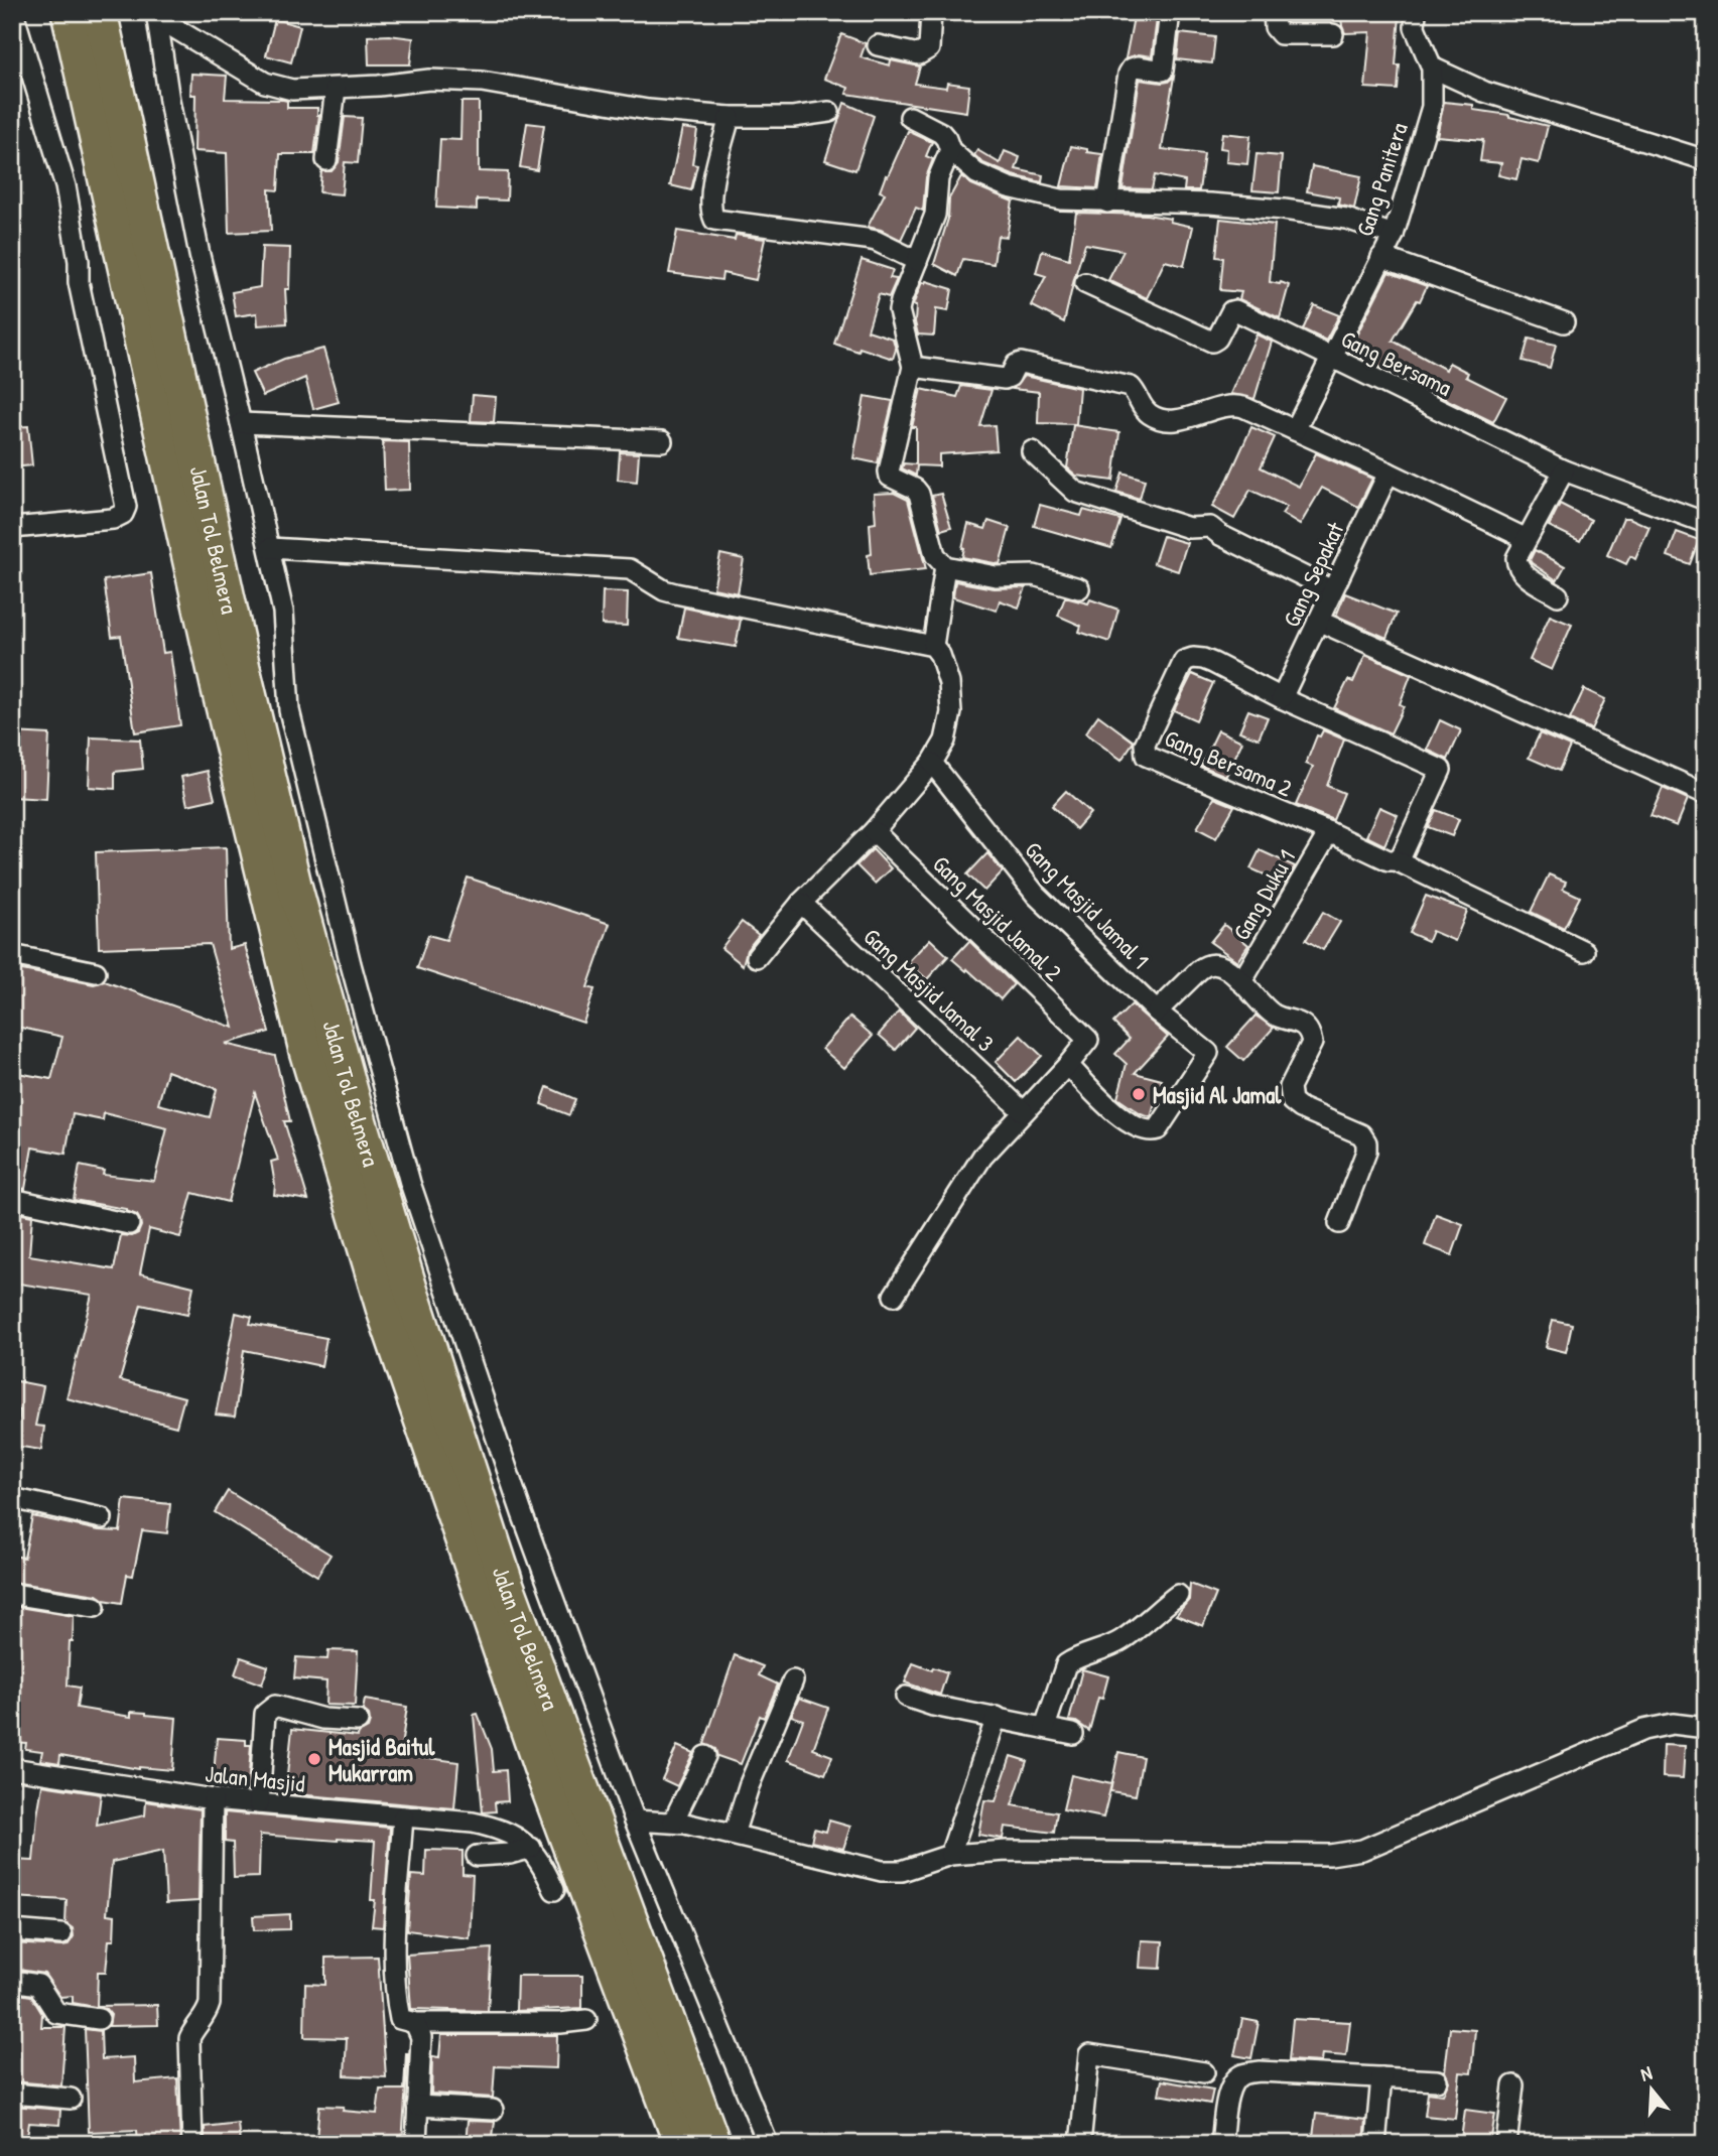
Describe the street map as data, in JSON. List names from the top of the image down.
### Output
{
  "streets": {
    "highway": ["Jalan Tol Belmera"],
    "street": [
      "Gang Panitera",
      "Gang Bersama",
      "Gang Sepakat",
      "Gang Bersama 2",
      "Gang Duku 1",
      "Gang Masjid Jamal 1",
      "Gang Masjid Jamal 2",
      "Gang Masjid Jamal 3",
      "Jalan Masjid"
    ]
  },
  "crossings": [
    ["Gang Panitera", "Gang Bersama"],
    ["Gang Sepakat", "Gang Bersama 2"],
    ["Gang Bersama 2", "Gang Duku 1"],
    ["Gang Masjid Jamal 1", "Gang Masjid Jamal 2"]
  ],
  "places": ["Masjid Al Jamal", "Masjid Baitul Mukarram"],
  "north": "top"
}
